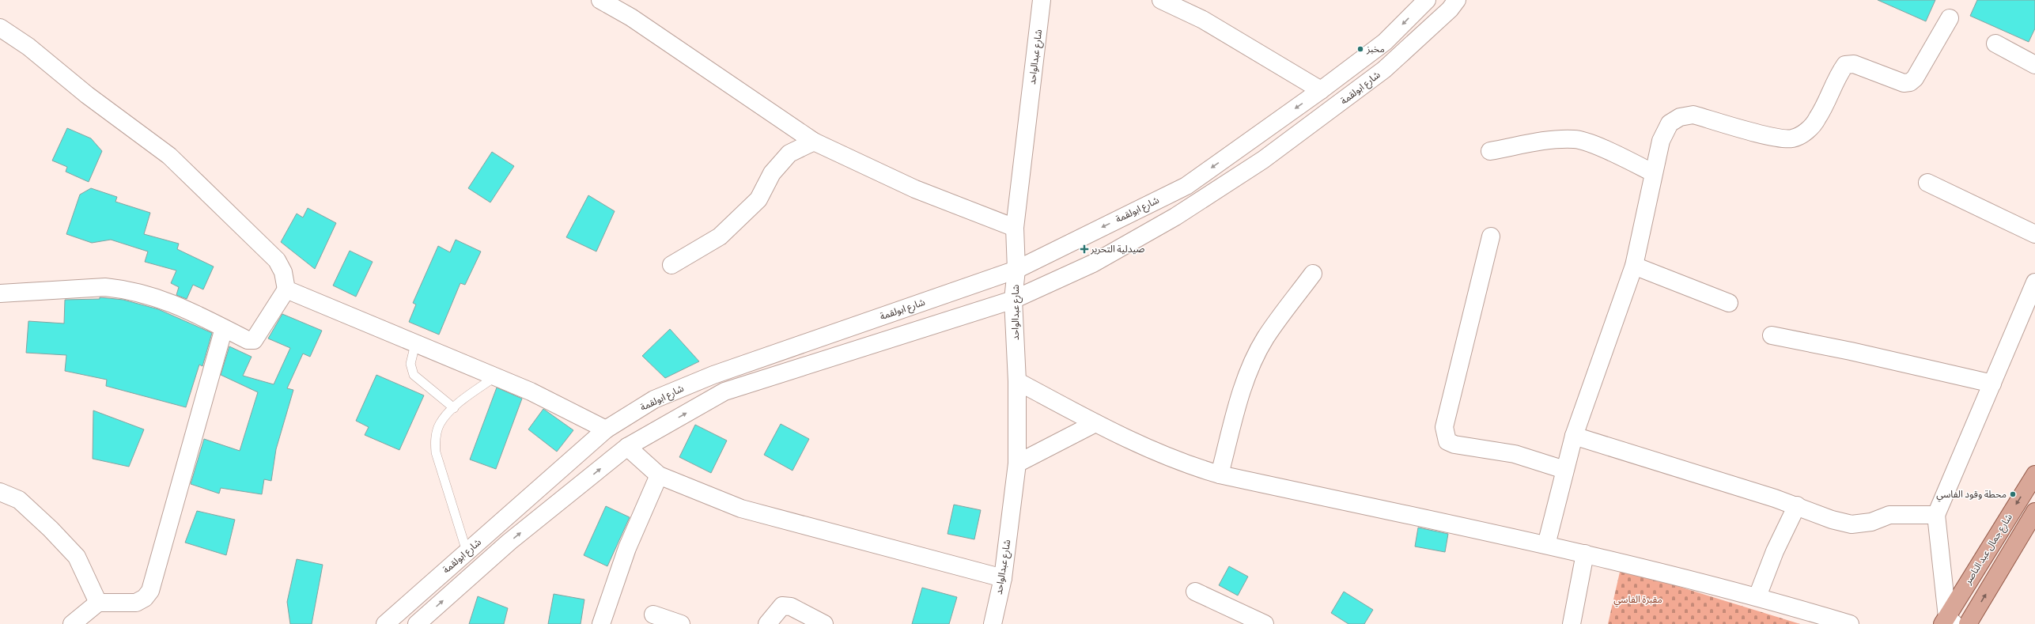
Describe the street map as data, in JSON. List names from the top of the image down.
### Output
{
  "streets": {
    "main road": ["شارع جمال عبد الناصر"],
    "street": ["شارع عبدالواحد", "شارع ابولقمة"]
  },
  "crossings": [
    ["شارع عبدالواحد", "شارع ابولقمة"]
  ],
  "parks": ["مقبرة الفاسي"],
  "places": {
    "other": ["مخبز", "محطة وقود الفاسي"],
    "health": ["صيدلية التحرير"]
  }
}
